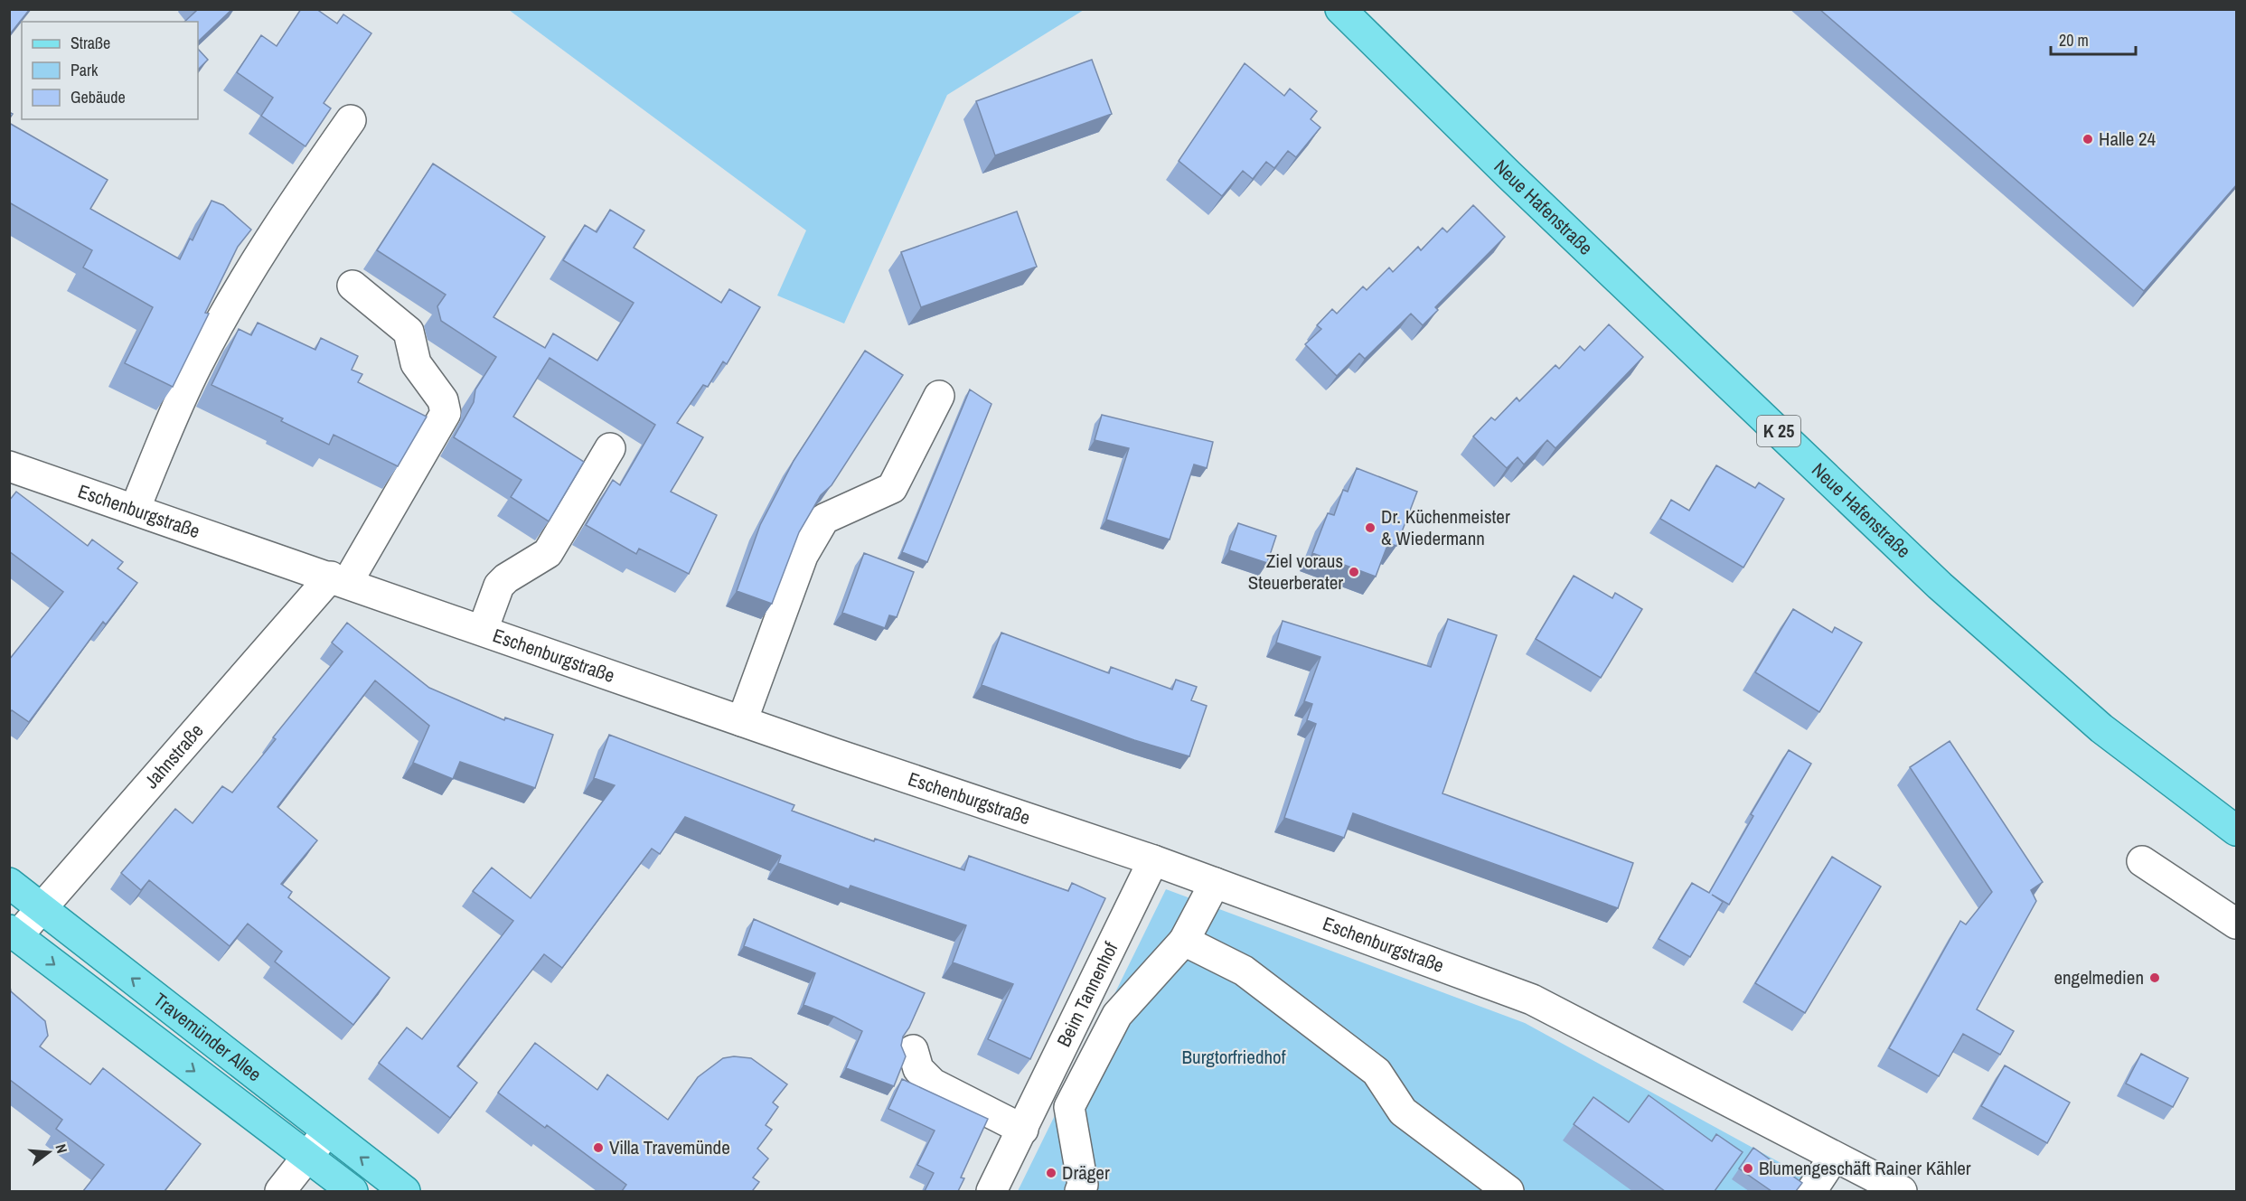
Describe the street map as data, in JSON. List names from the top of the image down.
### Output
{
  "streets": {
    "main road": ["Neue Hafenstraße", "K 25", "Travemünder Allee"],
    "street": ["Eschenburgstraße", "Jahnstraße", "Beim Tannenhof"]
  },
  "crossings": [
    ["Eschenburgstraße", "Jahnstraße"],
    ["Eschenburgstraße", "Beim Tannenhof"],
    ["Jahnstraße", "Travemünder Allee"]
  ],
  "parks": ["Burgtorfriedhof"],
  "places": [
    "Halle 24",
    "Dr. Küchenmeister & Wiedermann",
    "Ziel voraus Steuerberater",
    "engelmedien",
    "Villa Travemünde",
    "Blumengeschäft Rainer Kähler",
    "Dräger"
  ],
  "legend": ["Straße", "Park", "Gebäude"],
  "scale_bar": "20 m",
  "north": "right"
}
